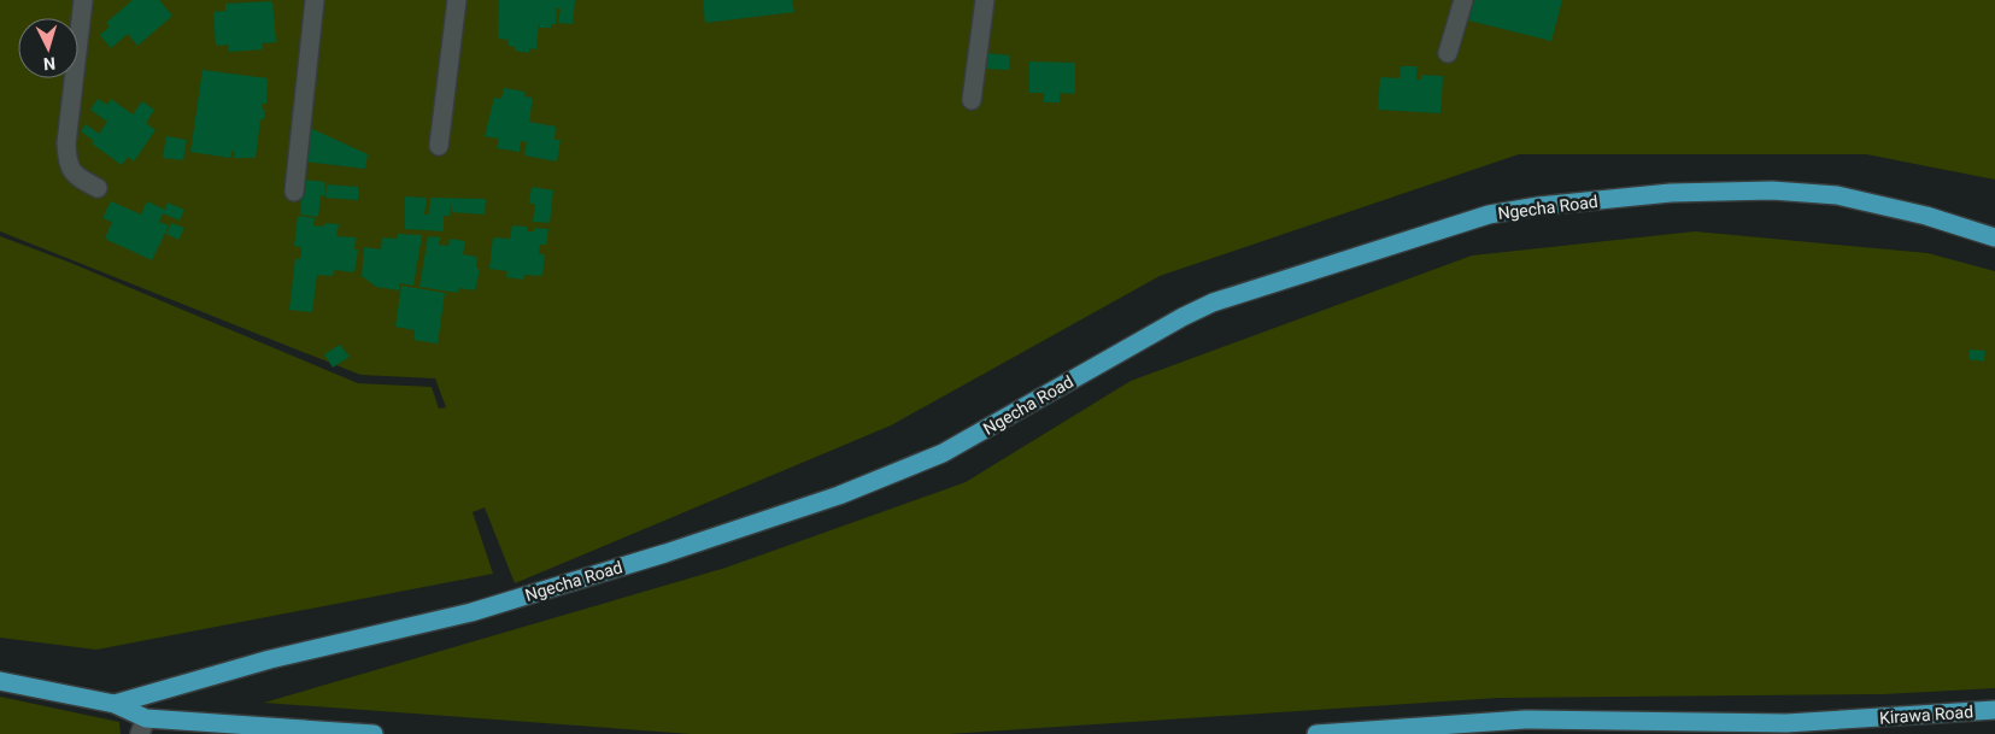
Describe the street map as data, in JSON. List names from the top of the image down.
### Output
{
  "streets": {
    "main road": ["Ngecha Road", "Kirawa Road"]
  },
  "north": "bottom"
}
